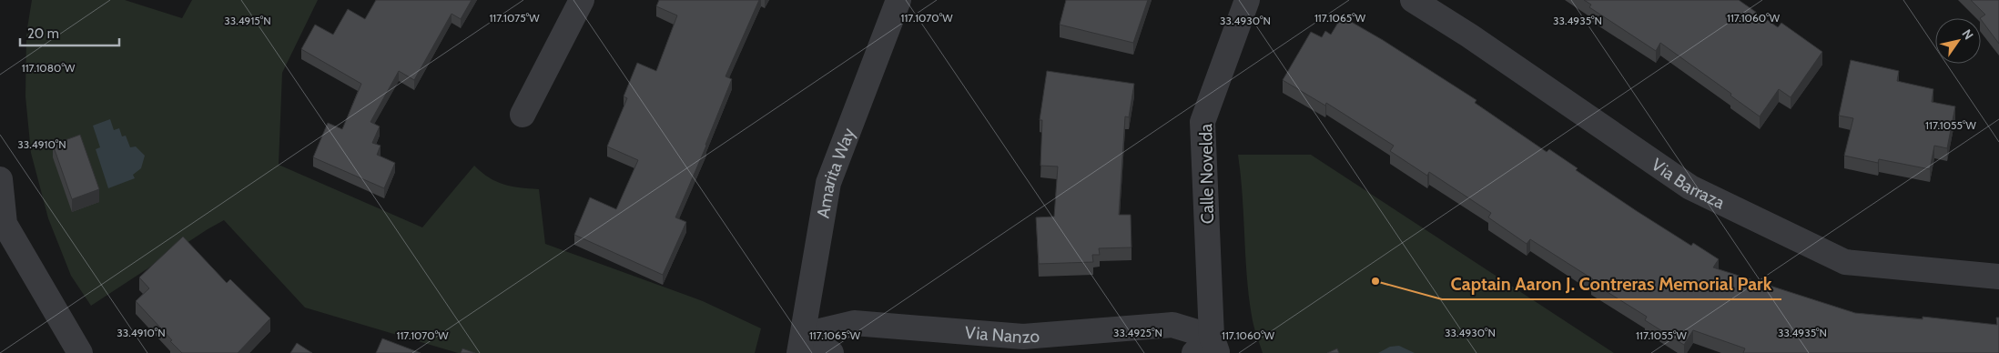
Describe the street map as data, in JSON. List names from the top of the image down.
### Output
{
  "streets": {
    "street": [
      "Amarita Way",
      "Calle Novelda",
      "Via Barraza",
      "Via Nanzo"
    ]
  },
  "crossings": [
    ["Amarita Way", "Via Nanzo"],
    ["Calle Novelda", "Via Nanzo"]
  ],
  "places": ["Captain Aaron J. Contreras Memorial Park"],
  "scale_bar": "20 m",
  "north": "top right",
  "coordinates": [
    "117.1060°W",
    "117.1075°W",
    "117.1070°W",
    "117.1065°W",
    "33.4915°N",
    "33.4930°N",
    "33.4935°N",
    "117.1080°W",
    "117.1055°W",
    "33.4910°N",
    "33.4925°N"
  ]
}
